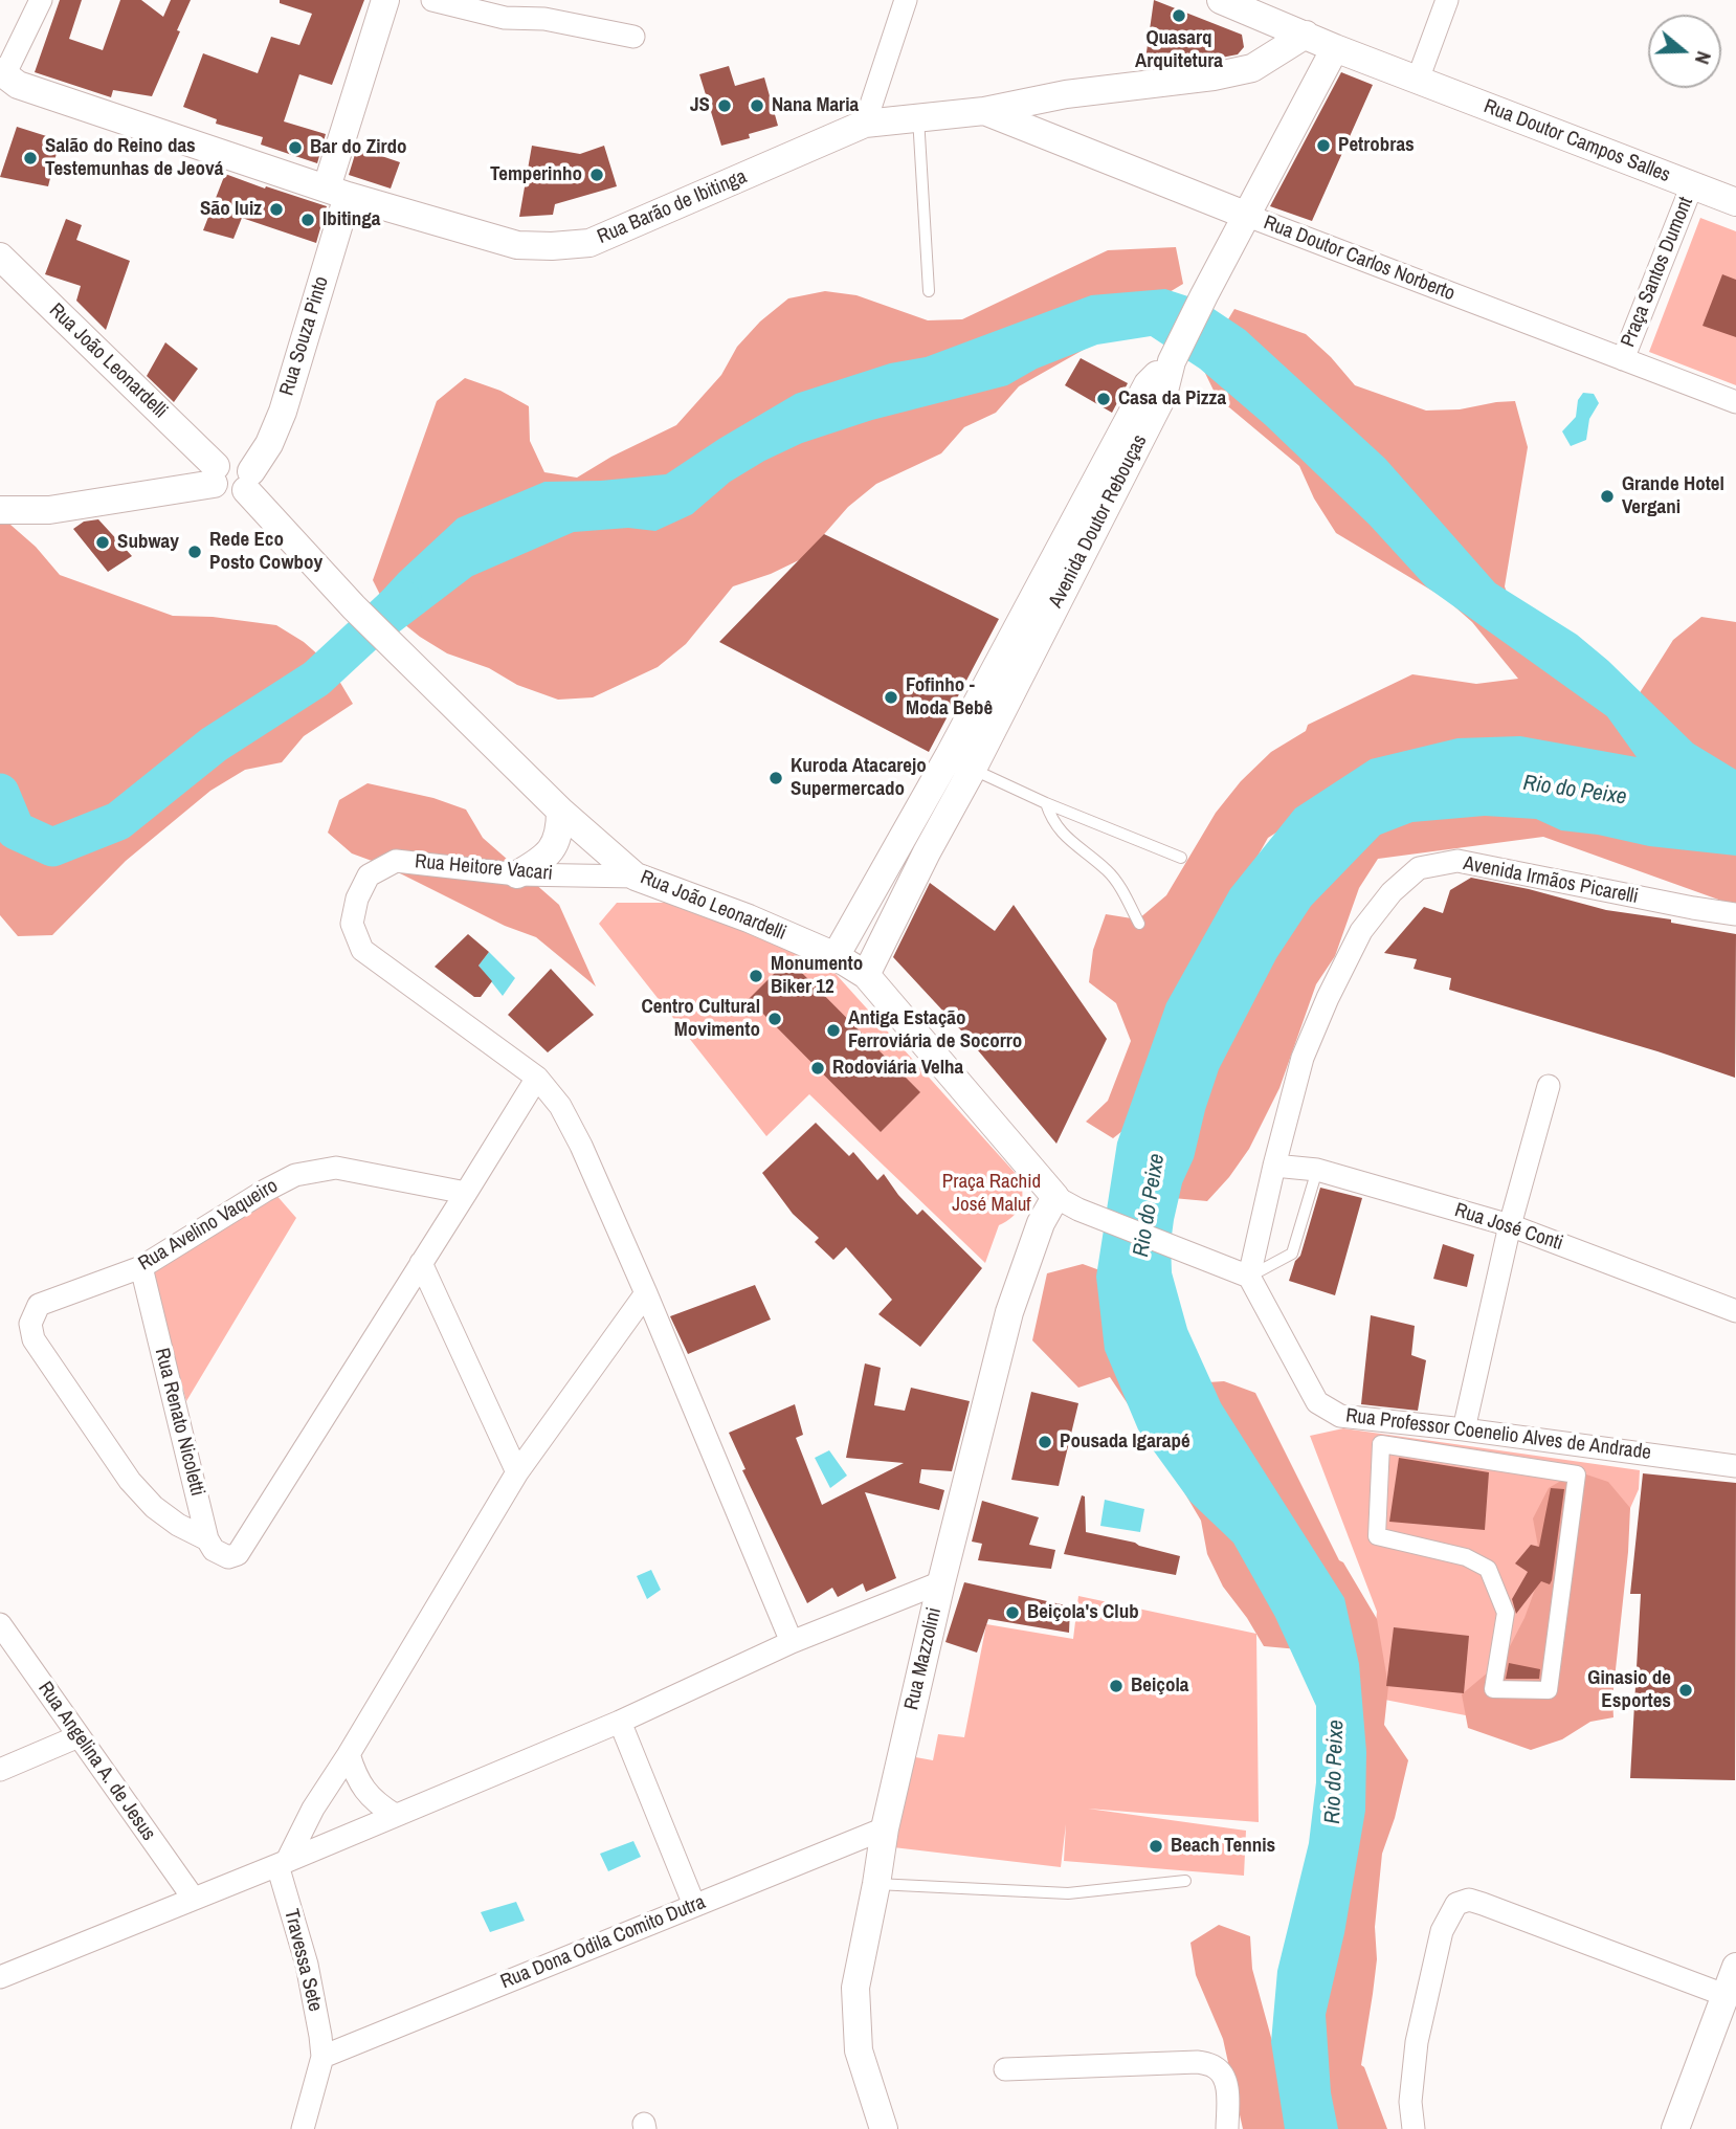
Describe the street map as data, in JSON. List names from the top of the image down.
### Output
{
  "streets": {
    "street": [
      "Rua Doutor Campos Salles",
      "Rua Barão de Ibitinga",
      "Rua Doutor Carlos Norberto",
      "Praça Santos Dumont",
      "Rua Souza Pinto",
      "Rua João Leonardelli",
      "Avenida Doutor Rebouças",
      "Rua Heitore Vacari",
      "Avenida Irmãos Picarelli",
      "Rua Avelino Vaqueiro",
      "Rua José Conti",
      "Rua Renato Nicoletti",
      "Rua Professor Coenelio Alves de Andrade",
      "Rua Mazzolini",
      "Rua Angelina A. de Jesus",
      "Rua Dona Odila Comito Dutra",
      "Travessa Sete"
    ]
  },
  "crossings": [
    ["Rua Doutor Campos Salles", "Praça Santos Dumont"],
    ["Rua Barão de Ibitinga", "Rua Doutor Carlos Norberto"],
    ["Rua Barão de Ibitinga", "Rua Souza Pinto"],
    ["Rua Doutor Carlos Norberto", "Praça Santos Dumont"],
    ["Rua Doutor Carlos Norberto", "Avenida Doutor Rebouças"],
    ["Rua Souza Pinto", "Rua João Leonardelli"],
    ["Rua João Leonardelli", "Avenida Doutor Rebouças"],
    ["Rua João Leonardelli", "Rua Heitore Vacari"],
    ["Rua João Leonardelli", "Rua Mazzolini"],
    ["Avenida Irmãos Picarelli", "Rua José Conti"],
    ["Avenida Irmãos Picarelli", "Rua Professor Coenelio Alves de Andrade"],
    ["Rua Avelino Vaqueiro", "Rua Renato Nicoletti"],
    ["Rua Mazzolini", "Rua Dona Odila Comito Dutra"],
    ["Rua Dona Odila Comito Dutra", "Travessa Sete"]
  ],
  "water": ["Rio do Peixe"],
  "parks": ["Praça Rachid José Maluf"],
  "places": [
    "Quasarq Arquitetura",
    "JS",
    "Nana Maria",
    "Petrobras",
    "Bar do Zirdo",
    "Salão do Reino das Testemunhas de Jeová",
    "Temperinho",
    "São luiz",
    "Ibitinga",
    "Casa da Pizza",
    "Grande Hotel Vergani",
    "Subway",
    "Rede Eco Posto Cowboy",
    "Fofinho - Moda Bebê",
    "Kuroda Atacarejo Supermercado",
    "Monumento Biker 12",
    "Centro Cultural Movimento",
    "Antiga Estação Ferroviária de Socorro",
    "Rodoviária Velha",
    "Pousada Igarapé",
    "Beiçola's Club",
    "Beiçola",
    "Ginasio de Esportes",
    "Beach Tennis"
  ],
  "north": "right"
}
